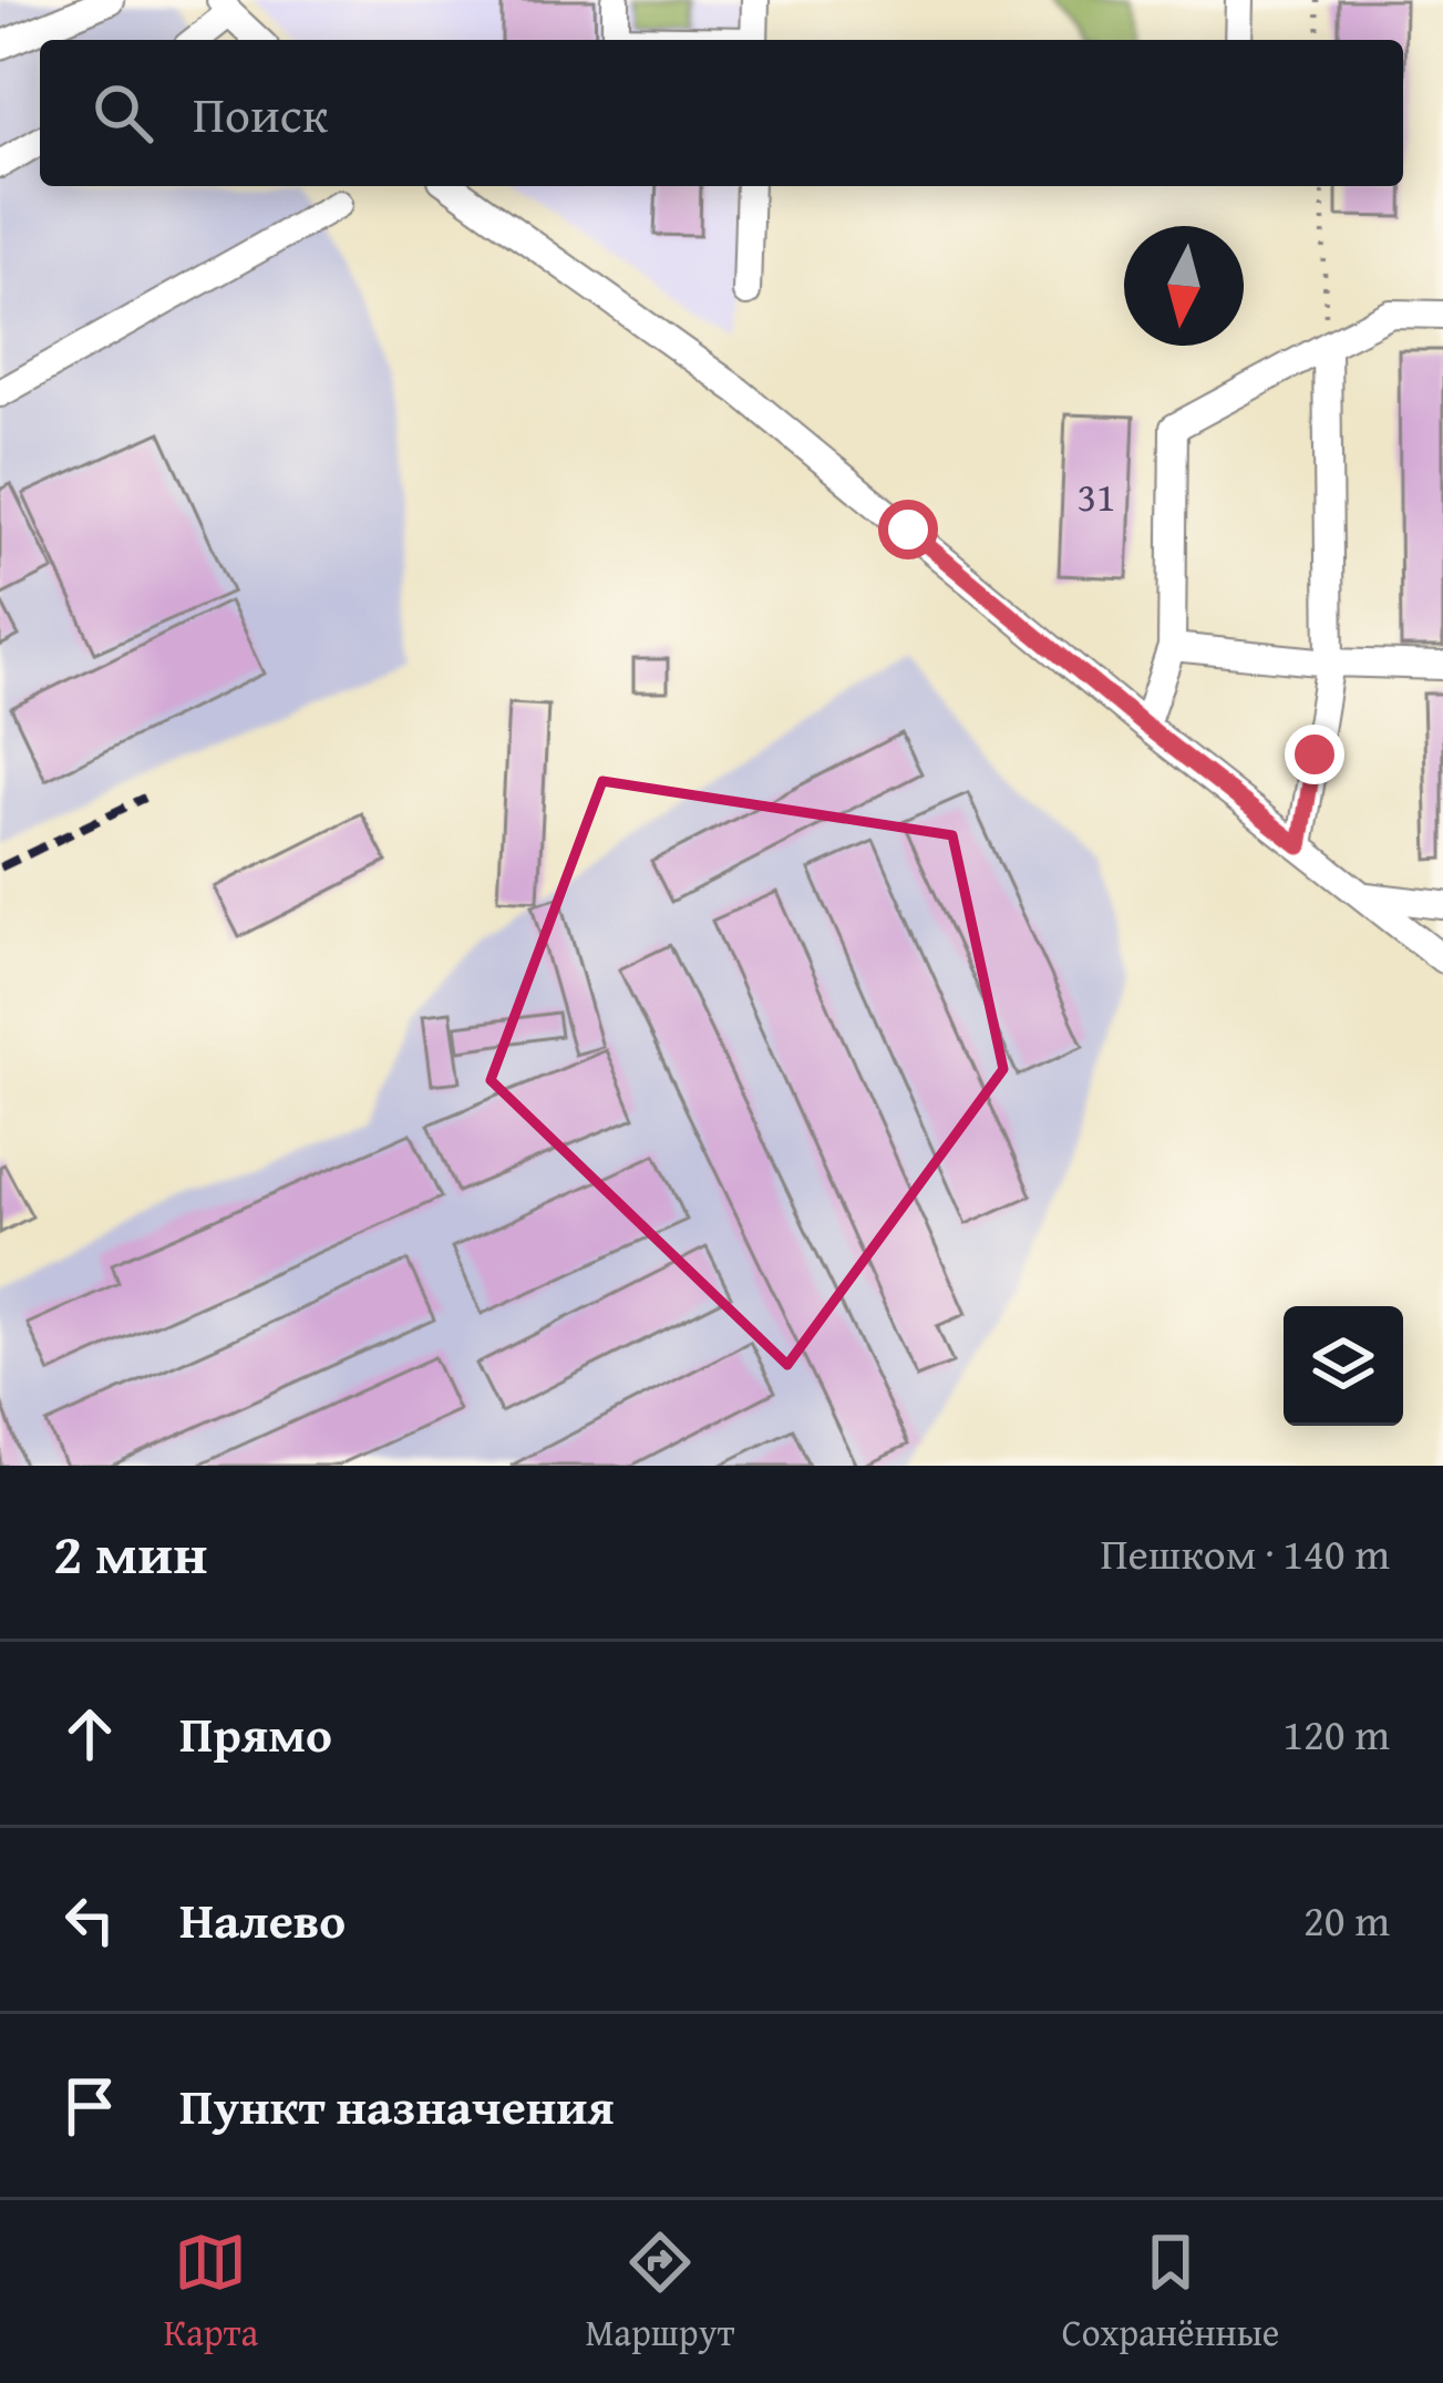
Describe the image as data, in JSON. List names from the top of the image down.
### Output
{
  "house_numbers": ["31"],
  "north": "bottom",
  "page": {
    "search": "Поиск",
    "heading": ["2 мин", "Пешком · 140 m"],
    "list": [
      ["Прямо", "120 m"],
      ["Налево", "20 m"],
      "Пункт назначения"
    ],
    "nav": ["Карта", "Маршрут", "Сохранённые"]
  }
}
